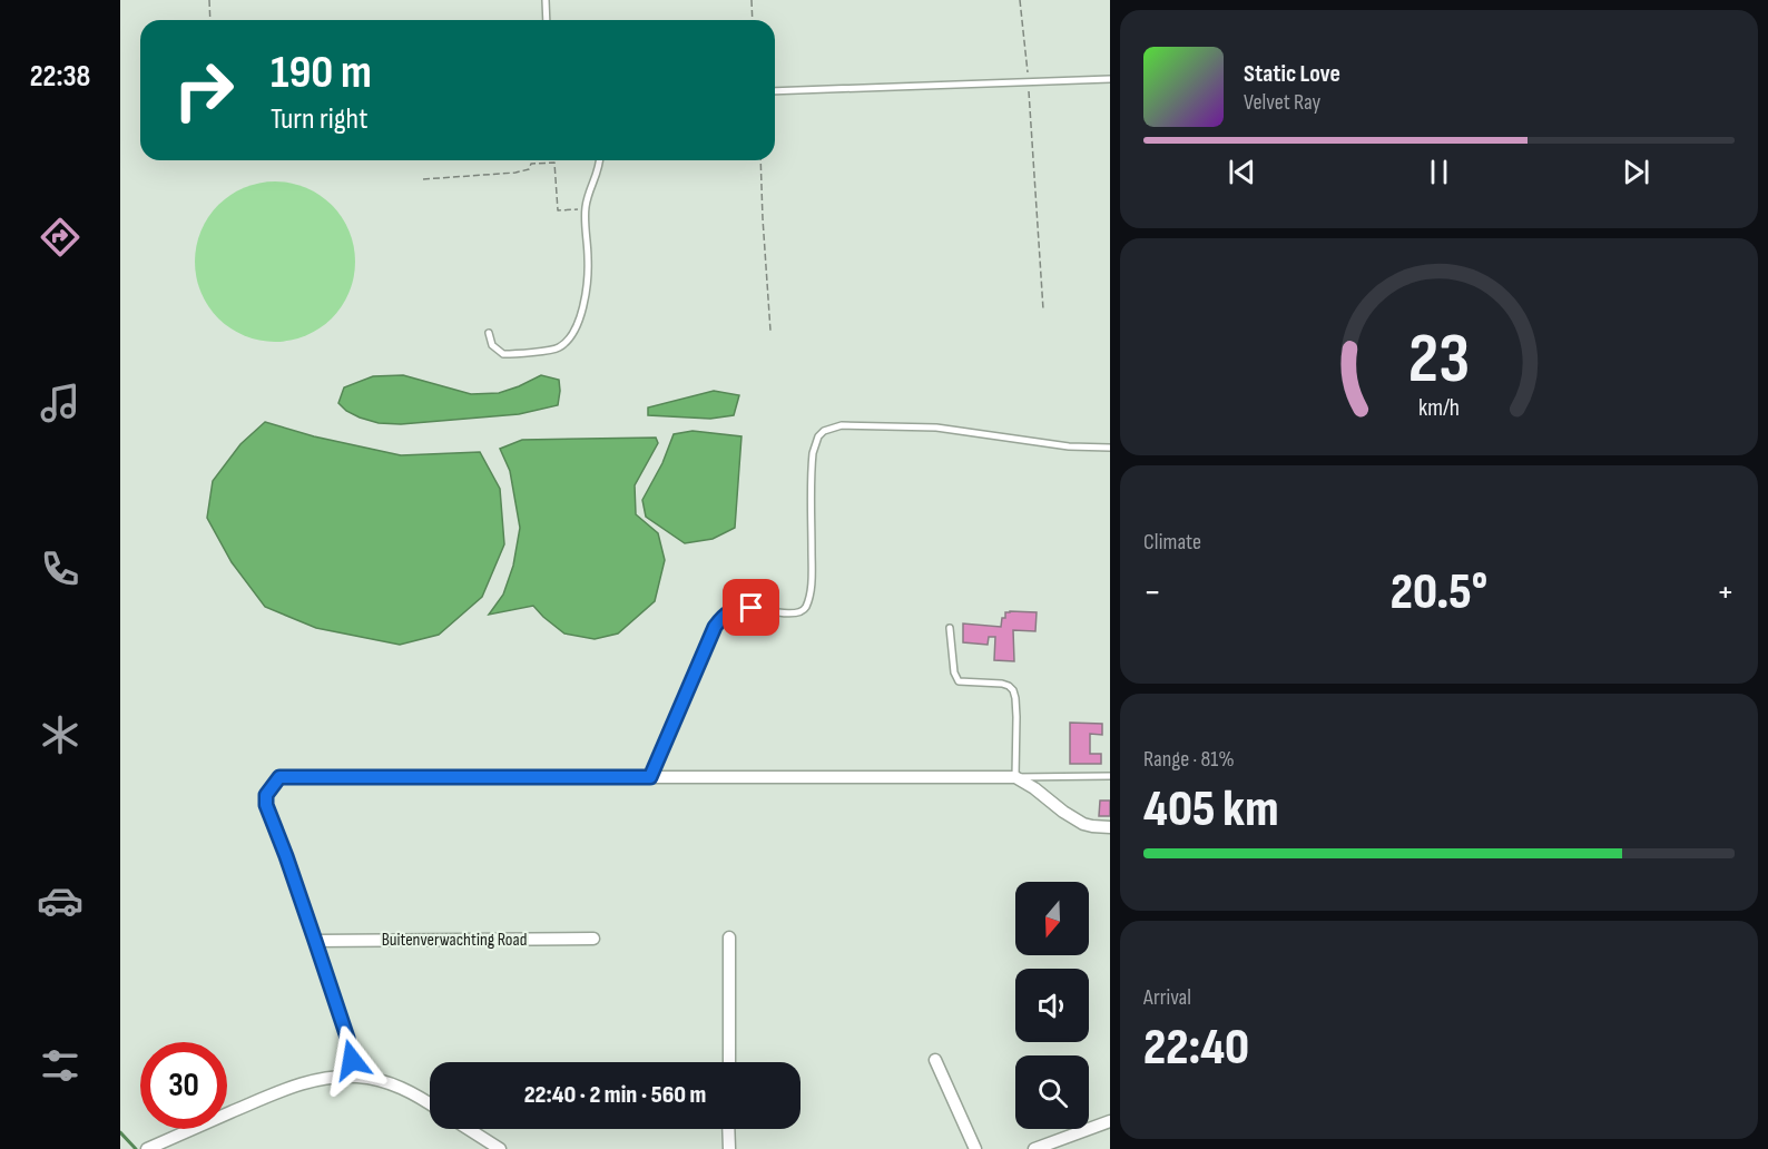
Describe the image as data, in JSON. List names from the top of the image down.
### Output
{
  "streets": {
    "street": ["Buitenverwachting Road"]
  },
  "north": "bottom",
  "page": {
    "tabs": "22:38",
    "turn": ["190 m", "Turn right"],
    "song": ["Static Love", "Velvet Ray"],
    "tile": [
      "Climate",
      ["Range · 81%", "405 km"],
      ["Arrival", "22:40"]
    ],
    "heat": ["−", "20.5°", "+"],
    "limit": "30",
    "trip": "22:40 · 2 min · 560 m",
    "gauge": ["23", "km/h"]
  }
}
